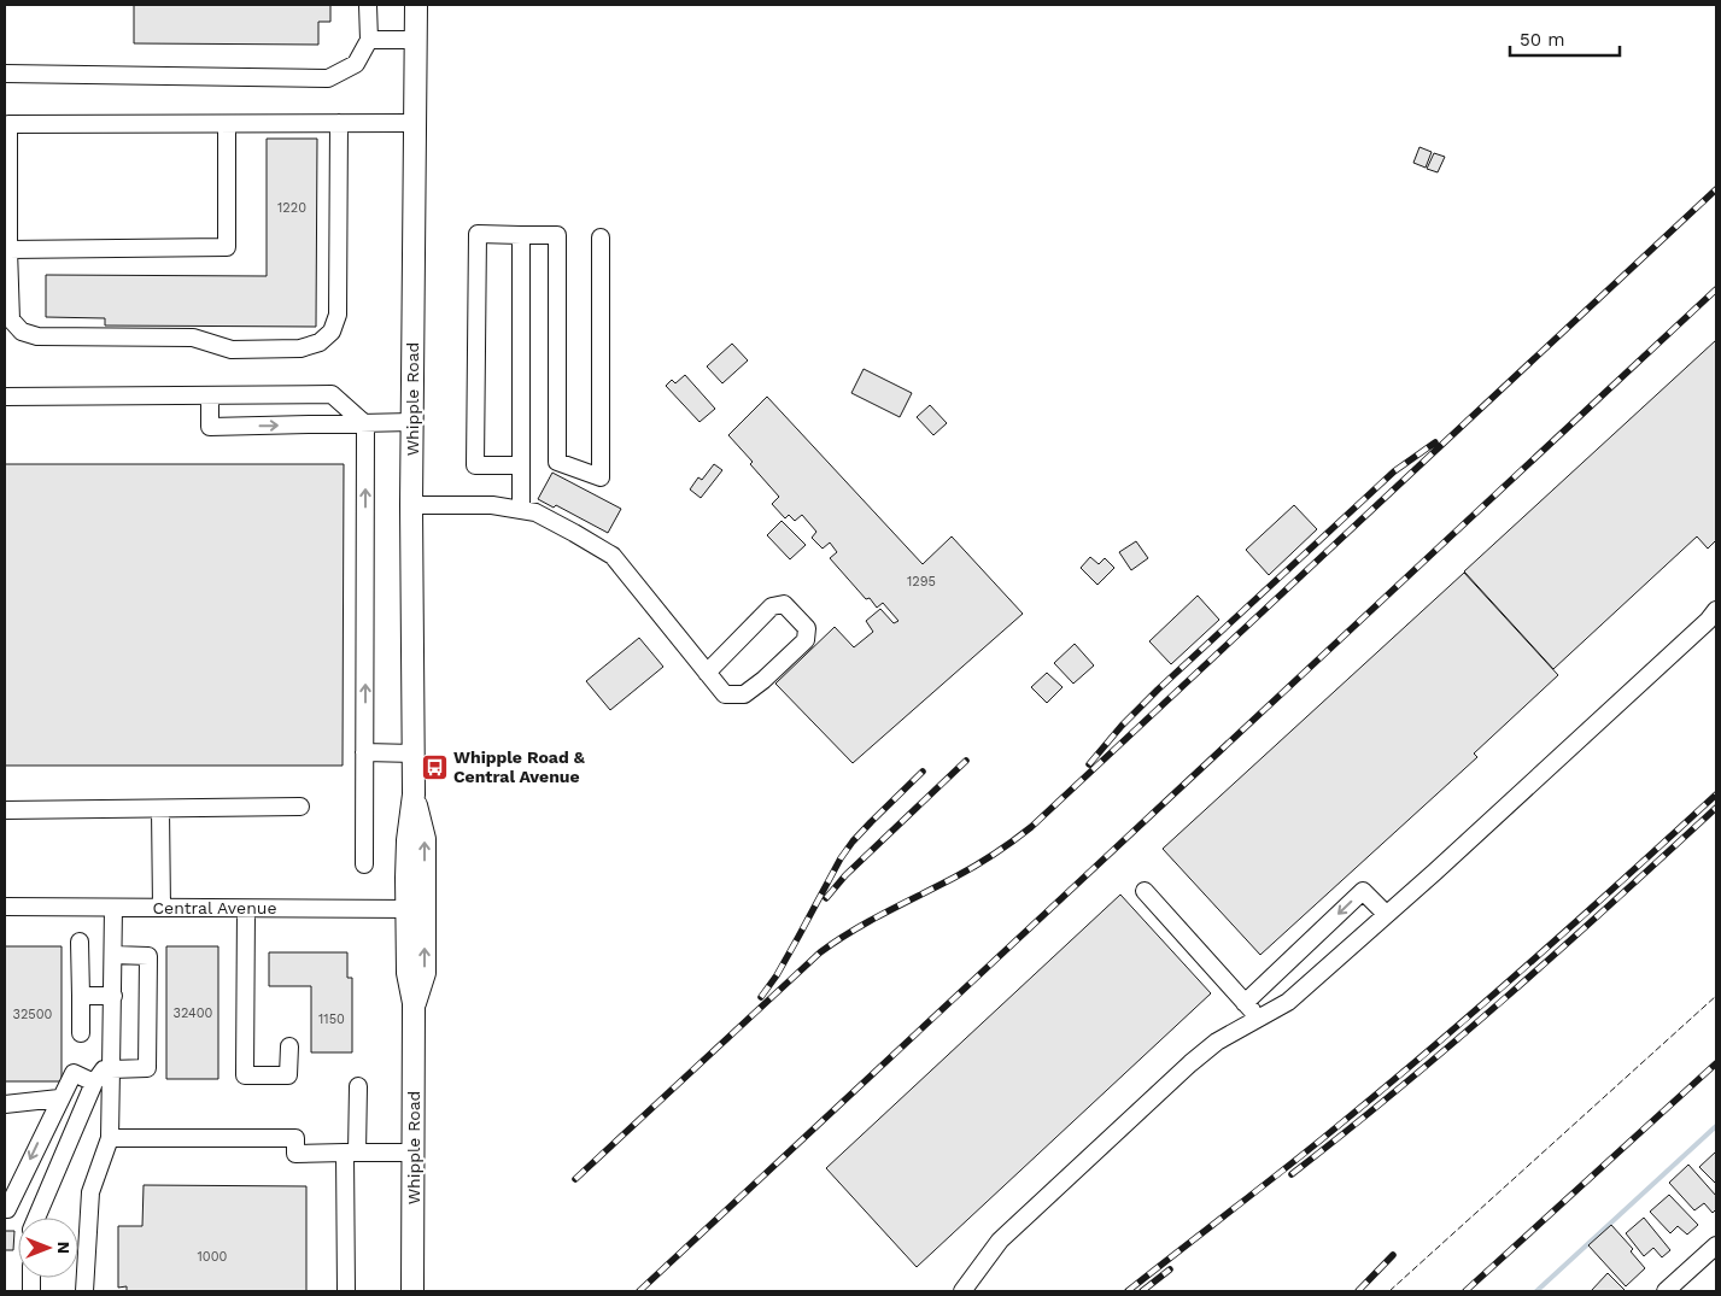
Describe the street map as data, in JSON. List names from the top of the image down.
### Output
{
  "streets": {
    "main road": ["Whipple Road"],
    "street": ["Central Avenue"]
  },
  "crossings": [
    ["Whipple Road", "Central Avenue"]
  ],
  "places": {
    "bus stop": ["Whipple Road & Central Avenue"]
  },
  "house_numbers": [
    "1220",
    "1295",
    "32400",
    "32500",
    "1150",
    "1000"
  ],
  "scale_bar": "50 m",
  "north": "right"
}
